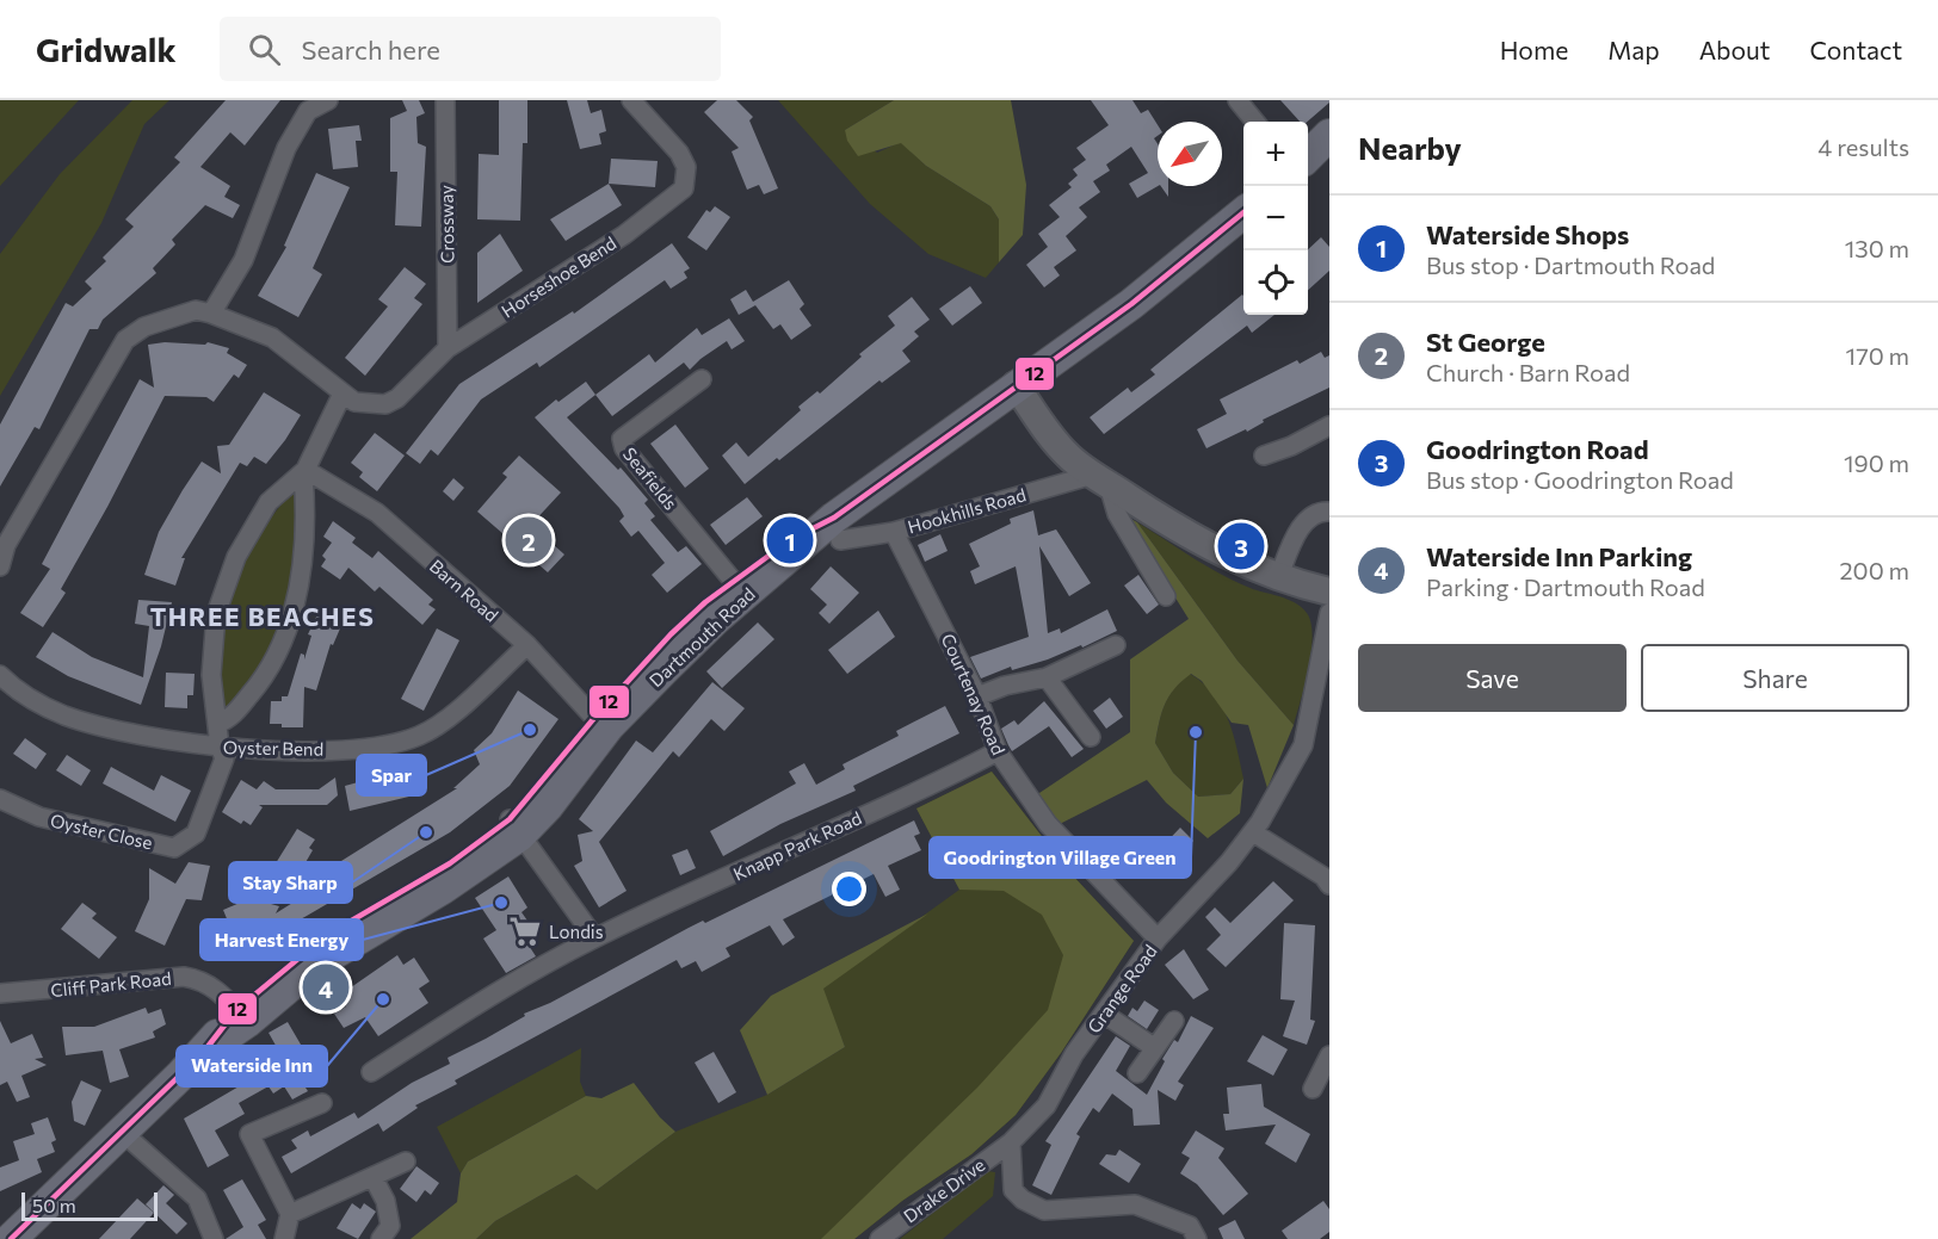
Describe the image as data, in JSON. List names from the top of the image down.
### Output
{
  "streets": {
    "main road": ["Dartmouth Road"],
    "street": [
      "Crossway",
      "Horseshoe Bend",
      "Seafields",
      "Hookhills Road",
      "Barn Road",
      "Courtenay Road",
      "Oyster Bend",
      "Oyster Close",
      "Knapp Park Road",
      "Cliff Park Road",
      "Grange Road",
      "Drake Drive"
    ]
  },
  "crossings": [
    ["Crossway", "Horseshoe Bend"],
    ["Seafields", "Dartmouth Road"],
    ["Hookhills Road", "Dartmouth Road"],
    ["Hookhills Road", "Courtenay Road"],
    ["Barn Road", "Dartmouth Road"],
    ["Barn Road", "Oyster Bend"],
    ["Barn Road", "Oyster Close"],
    ["Dartmouth Road", "Cliff Park Road"],
    ["Courtenay Road", "Knapp Park Road"],
    ["Courtenay Road", "Grange Road"],
    ["Oyster Bend", "Oyster Close"],
    ["Grange Road", "Drake Drive"]
  ],
  "districts": ["THREE BEACHES"],
  "places": {
    "other": [
      "Spar",
      "Goodrington Village Green",
      "Stay Sharp",
      "Harvest Energy",
      "Waterside Inn"
    ],
    "supermarket": ["Londis"]
  },
  "lines": ["transit line 12"],
  "scale_bar": "50 m",
  "north": "bottom left",
  "page": {
    "header": "Gridwalk",
    "search": "Search here",
    "nav": [
      "Home",
      "Map",
      "About",
      "Contact"
    ],
    "heading": ["Nearby", "4 results"],
    "map_buttons": ["+", "−"],
    "list": [
      {
        "mark": "1",
        "name": "Waterside Shops",
        "note": "Bus stop · Dartmouth Road",
        "value": "130 m"
      },
      {
        "mark": "2",
        "name": "St George",
        "note": "Church · Barn Road",
        "value": "170 m"
      },
      {
        "mark": "3",
        "name": "Goodrington Road",
        "note": "Bus stop · Goodrington Road",
        "value": "190 m"
      },
      {
        "mark": "4",
        "name": "Waterside Inn Parking",
        "note": "Parking · Dartmouth Road",
        "value": "200 m"
      }
    ],
    "pins": [
      "1",
      "2",
      "3",
      "4"
    ],
    "buttons": ["Save", "Share"],
    "scale": "50 m"
  }
}
